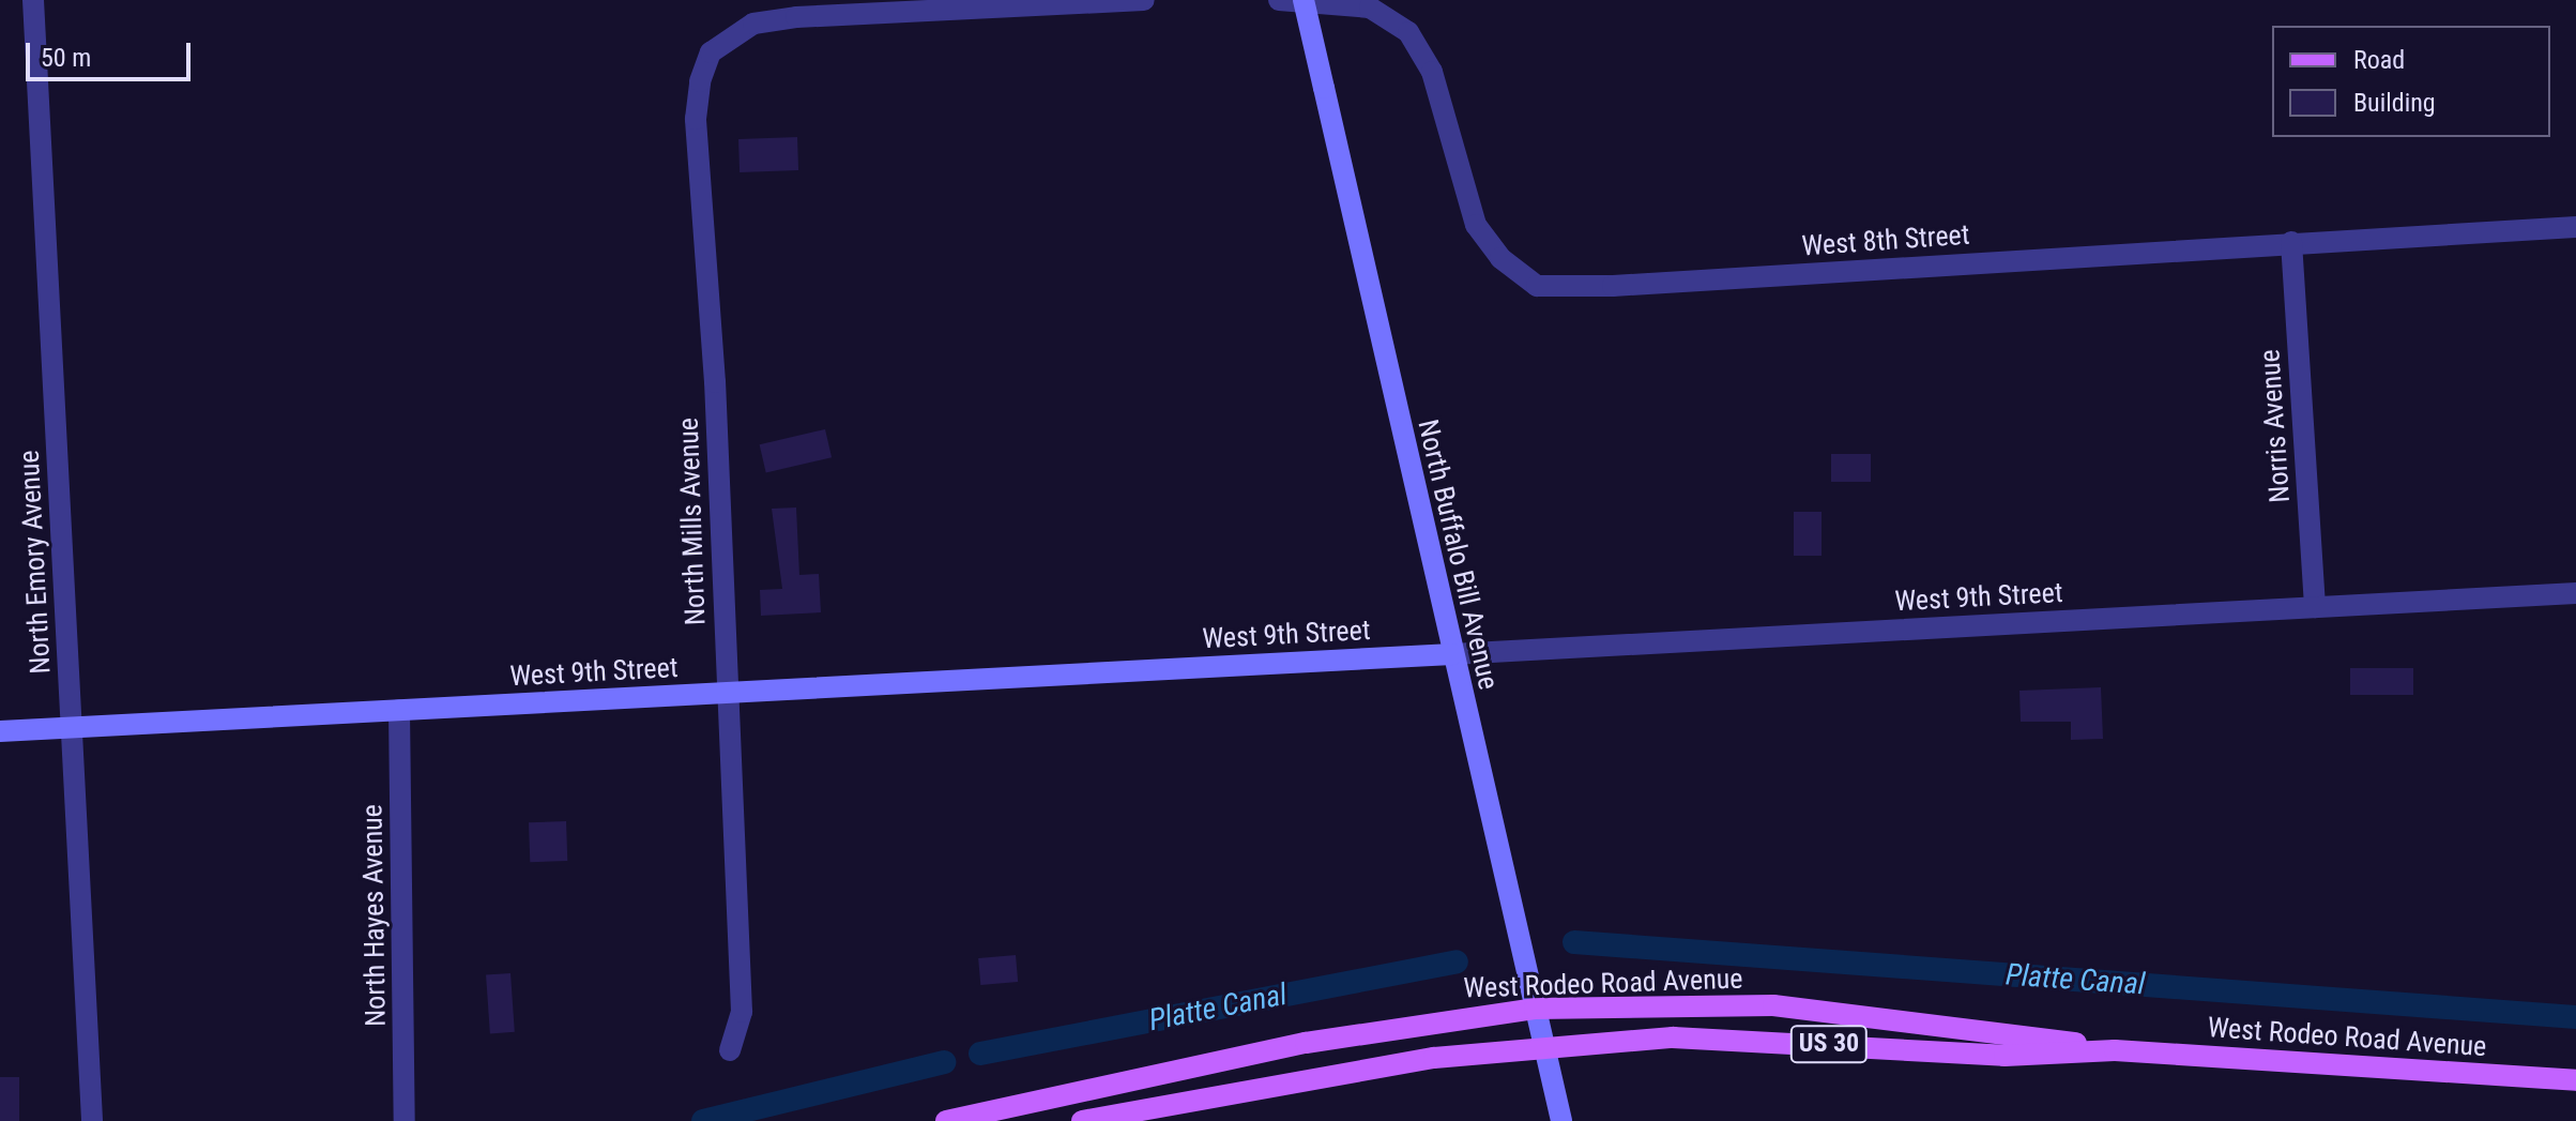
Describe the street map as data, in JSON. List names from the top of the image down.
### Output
{
  "streets": {
    "main road": ["West Rodeo Road Avenue", "US 30"],
    "street": [
      "West 8th Street",
      "Norris Avenue",
      "North Mills Avenue",
      "North Buffalo Bill Avenue",
      "North Emory Avenue",
      "West 9th Street",
      "North Hayes Avenue"
    ]
  },
  "crossings": [
    ["West 8th Street", "Norris Avenue"],
    ["Norris Avenue", "West 9th Street"],
    ["North Mills Avenue", "West 9th Street"],
    ["North Buffalo Bill Avenue", "West 9th Street"],
    ["North Buffalo Bill Avenue", "West Rodeo Road Avenue"],
    ["North Emory Avenue", "West 9th Street"],
    ["West 9th Street", "North Hayes Avenue"]
  ],
  "water": ["Platte Canal"],
  "legend": ["Road", "Building"],
  "scale_bar": "50 m"
}
